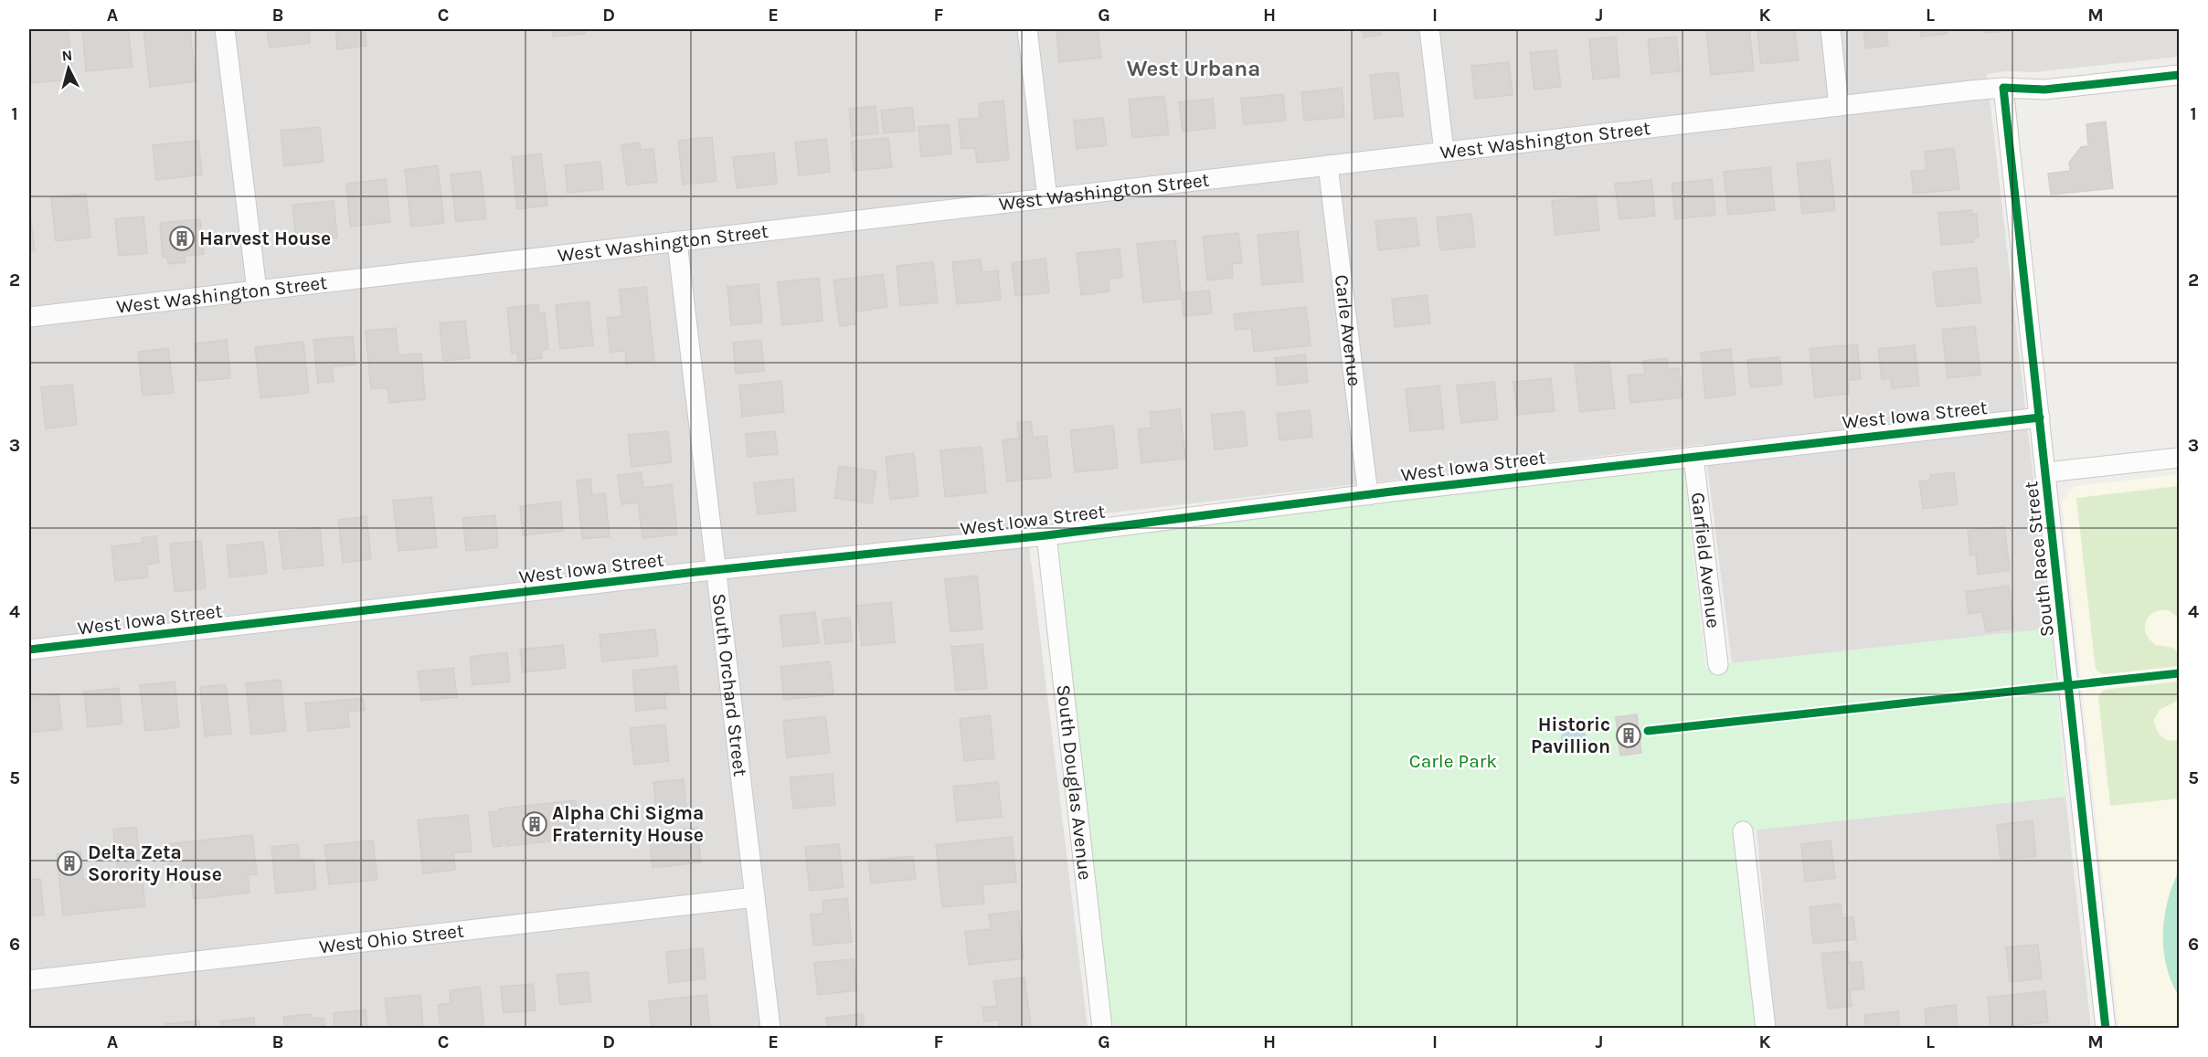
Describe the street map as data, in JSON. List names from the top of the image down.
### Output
{
  "streets": {
    "street": [
      "West Washington Street",
      "Carle Avenue",
      "West Iowa Street",
      "South Race Street",
      "Garfield Avenue",
      "South Orchard Street",
      "South Douglas Avenue",
      "West Ohio Street"
    ]
  },
  "crossings": [
    ["West Washington Street", "Carle Avenue"],
    ["West Washington Street", "South Race Street"],
    ["West Washington Street", "South Orchard Street"],
    ["Carle Avenue", "West Iowa Street"],
    ["West Iowa Street", "South Race Street"],
    ["West Iowa Street", "Garfield Avenue"],
    ["West Iowa Street", "South Orchard Street"],
    ["West Iowa Street", "South Douglas Avenue"],
    ["South Orchard Street", "West Ohio Street"]
  ],
  "districts": ["West Urbana"],
  "parks": ["Carle Park"],
  "places": {
    "building": [
      "Harvest House",
      "Historic Pavillion",
      "Alpha Chi Sigma Fraternity House",
      "Delta Zeta Sorority House"
    ]
  },
  "north": "top",
  "grid": {
    "columns": [
      "A",
      "B",
      "C",
      "D",
      "E",
      "F",
      "G",
      "H",
      "I",
      "J",
      "K",
      "L",
      "M"
    ],
    "rows": [
      "1",
      "2",
      "3",
      "4",
      "5",
      "6"
    ]
  }
}
